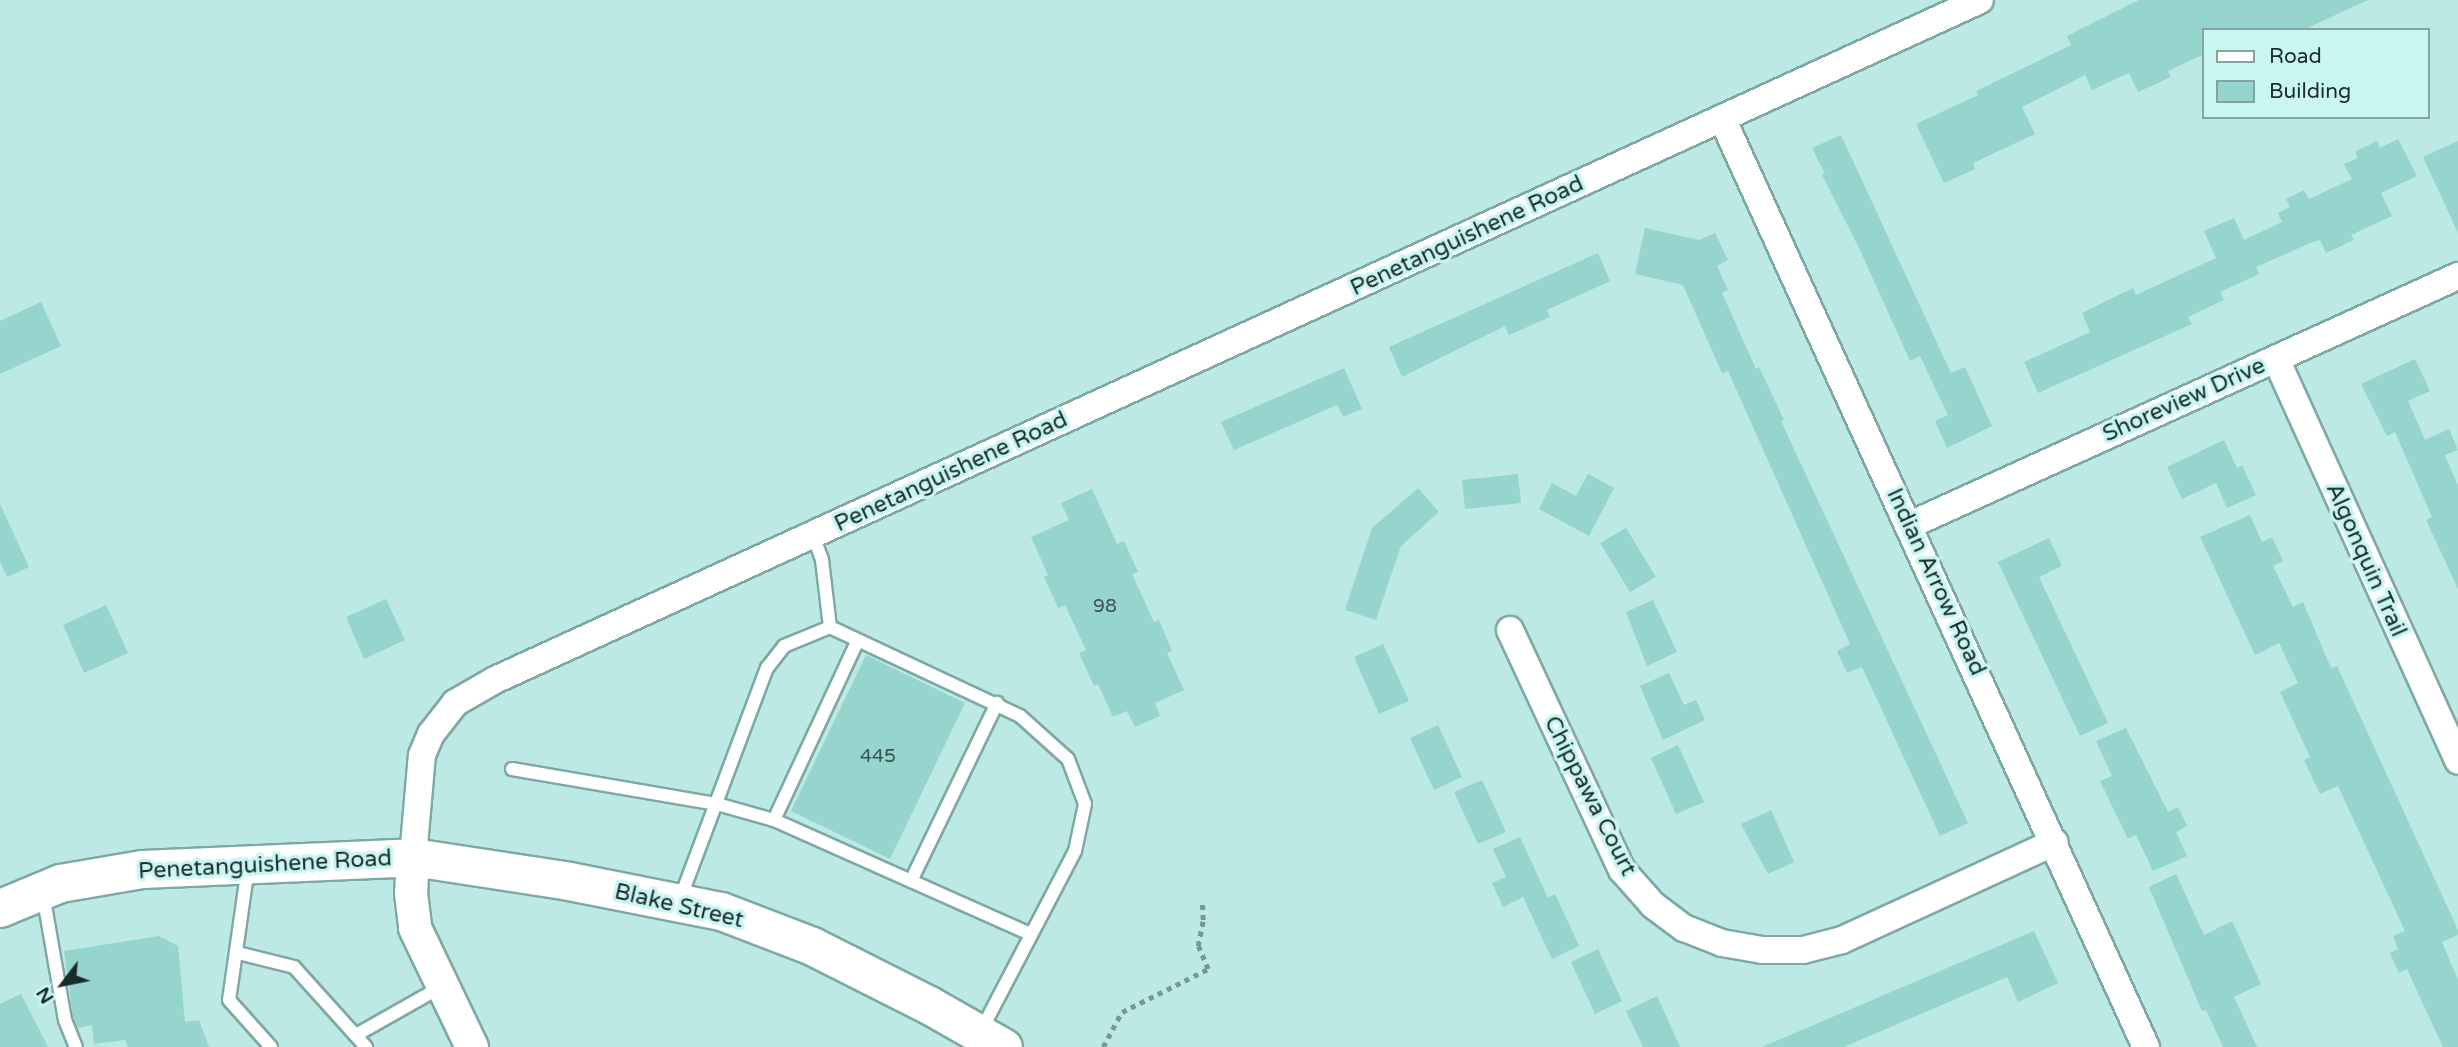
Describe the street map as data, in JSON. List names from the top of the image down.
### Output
{
  "streets": {
    "main road": ["Penetanguishene Road", "Blake Street"],
    "street": [
      "Shoreview Drive",
      "Algonquin Trail",
      "Indian Arrow Road",
      "Chippawa Court"
    ]
  },
  "crossings": [
    ["Penetanguishene Road", "Indian Arrow Road"],
    ["Penetanguishene Road", "Blake Street"],
    ["Shoreview Drive", "Algonquin Trail"],
    ["Shoreview Drive", "Indian Arrow Road"],
    ["Indian Arrow Road", "Chippawa Court"]
  ],
  "house_numbers": ["98", "445"],
  "legend": ["Road", "Building"],
  "north": "bottom left"
}
